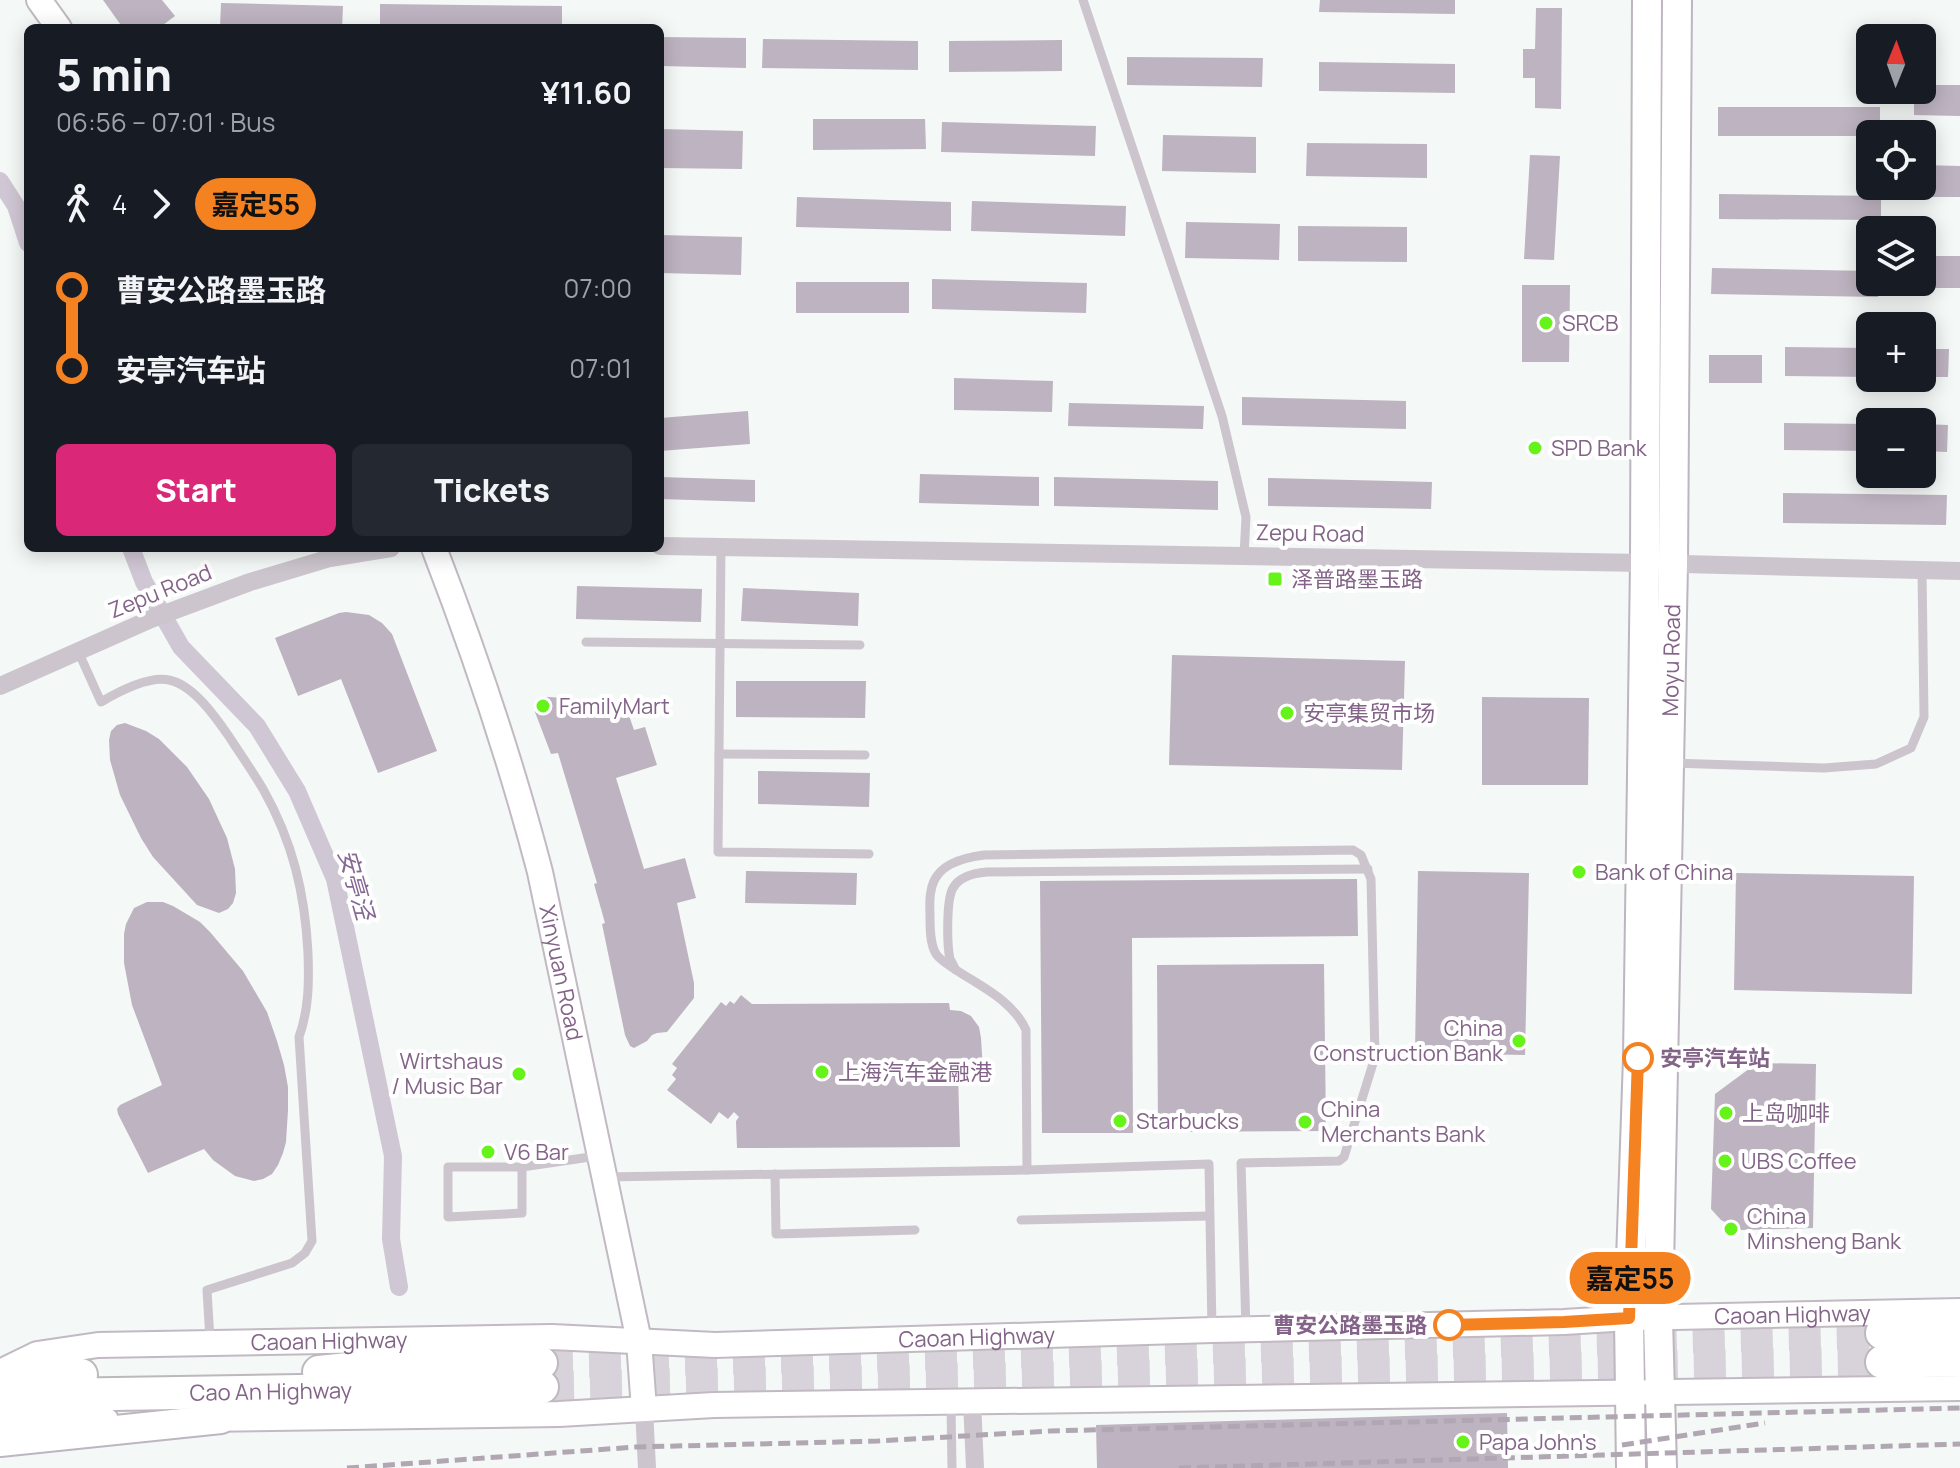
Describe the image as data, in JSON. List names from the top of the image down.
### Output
{
  "streets": {
    "highway": ["Caoan Highway", "Cao An Highway"],
    "main road": ["Moyu Road", "Xinyuan Road"],
    "street": ["Zepu Road"]
  },
  "crossings": [
    ["Zepu Road", "Moyu Road"],
    ["Moyu Road", "Caoan Highway"],
    ["Xinyuan Road", "Caoan Highway"],
    ["Caoan Highway", "Cao An Highway"]
  ],
  "water": ["安亭泾"],
  "places": {
    "other": [
      "SRCB",
      "SPD Bank",
      "FamilyMart",
      "安亭集贸市场",
      "Bank of China",
      "China Construction Bank",
      "安亭汽车站",
      "上海汽车金融港",
      "Wirtshaus / Music Bar",
      "上岛咖啡",
      "Starbucks",
      "China Merchants Bank",
      "V6 Bar",
      "UBS Coffee",
      "China Minsheng Bank",
      "曹安公路墨玉路",
      "Papa John's"
    ],
    "transit": ["泽普路墨玉路"]
  },
  "lines": ["bus line 嘉定55"],
  "north": "top",
  "page": {
    "on_map": "嘉定55",
    "map_buttons": ["+", "−"],
    "heading": ["5 min", "06:56 – 07:01 · Bus", "¥11.60"],
    "legs": ["4", "嘉定55"],
    "list": [
      {
        "name": "曹安公路墨玉路",
        "value": "07:00"
      },
      {
        "name": "安亭汽车站",
        "value": "07:01"
      }
    ],
    "buttons": ["Start", "Tickets"]
  }
}
